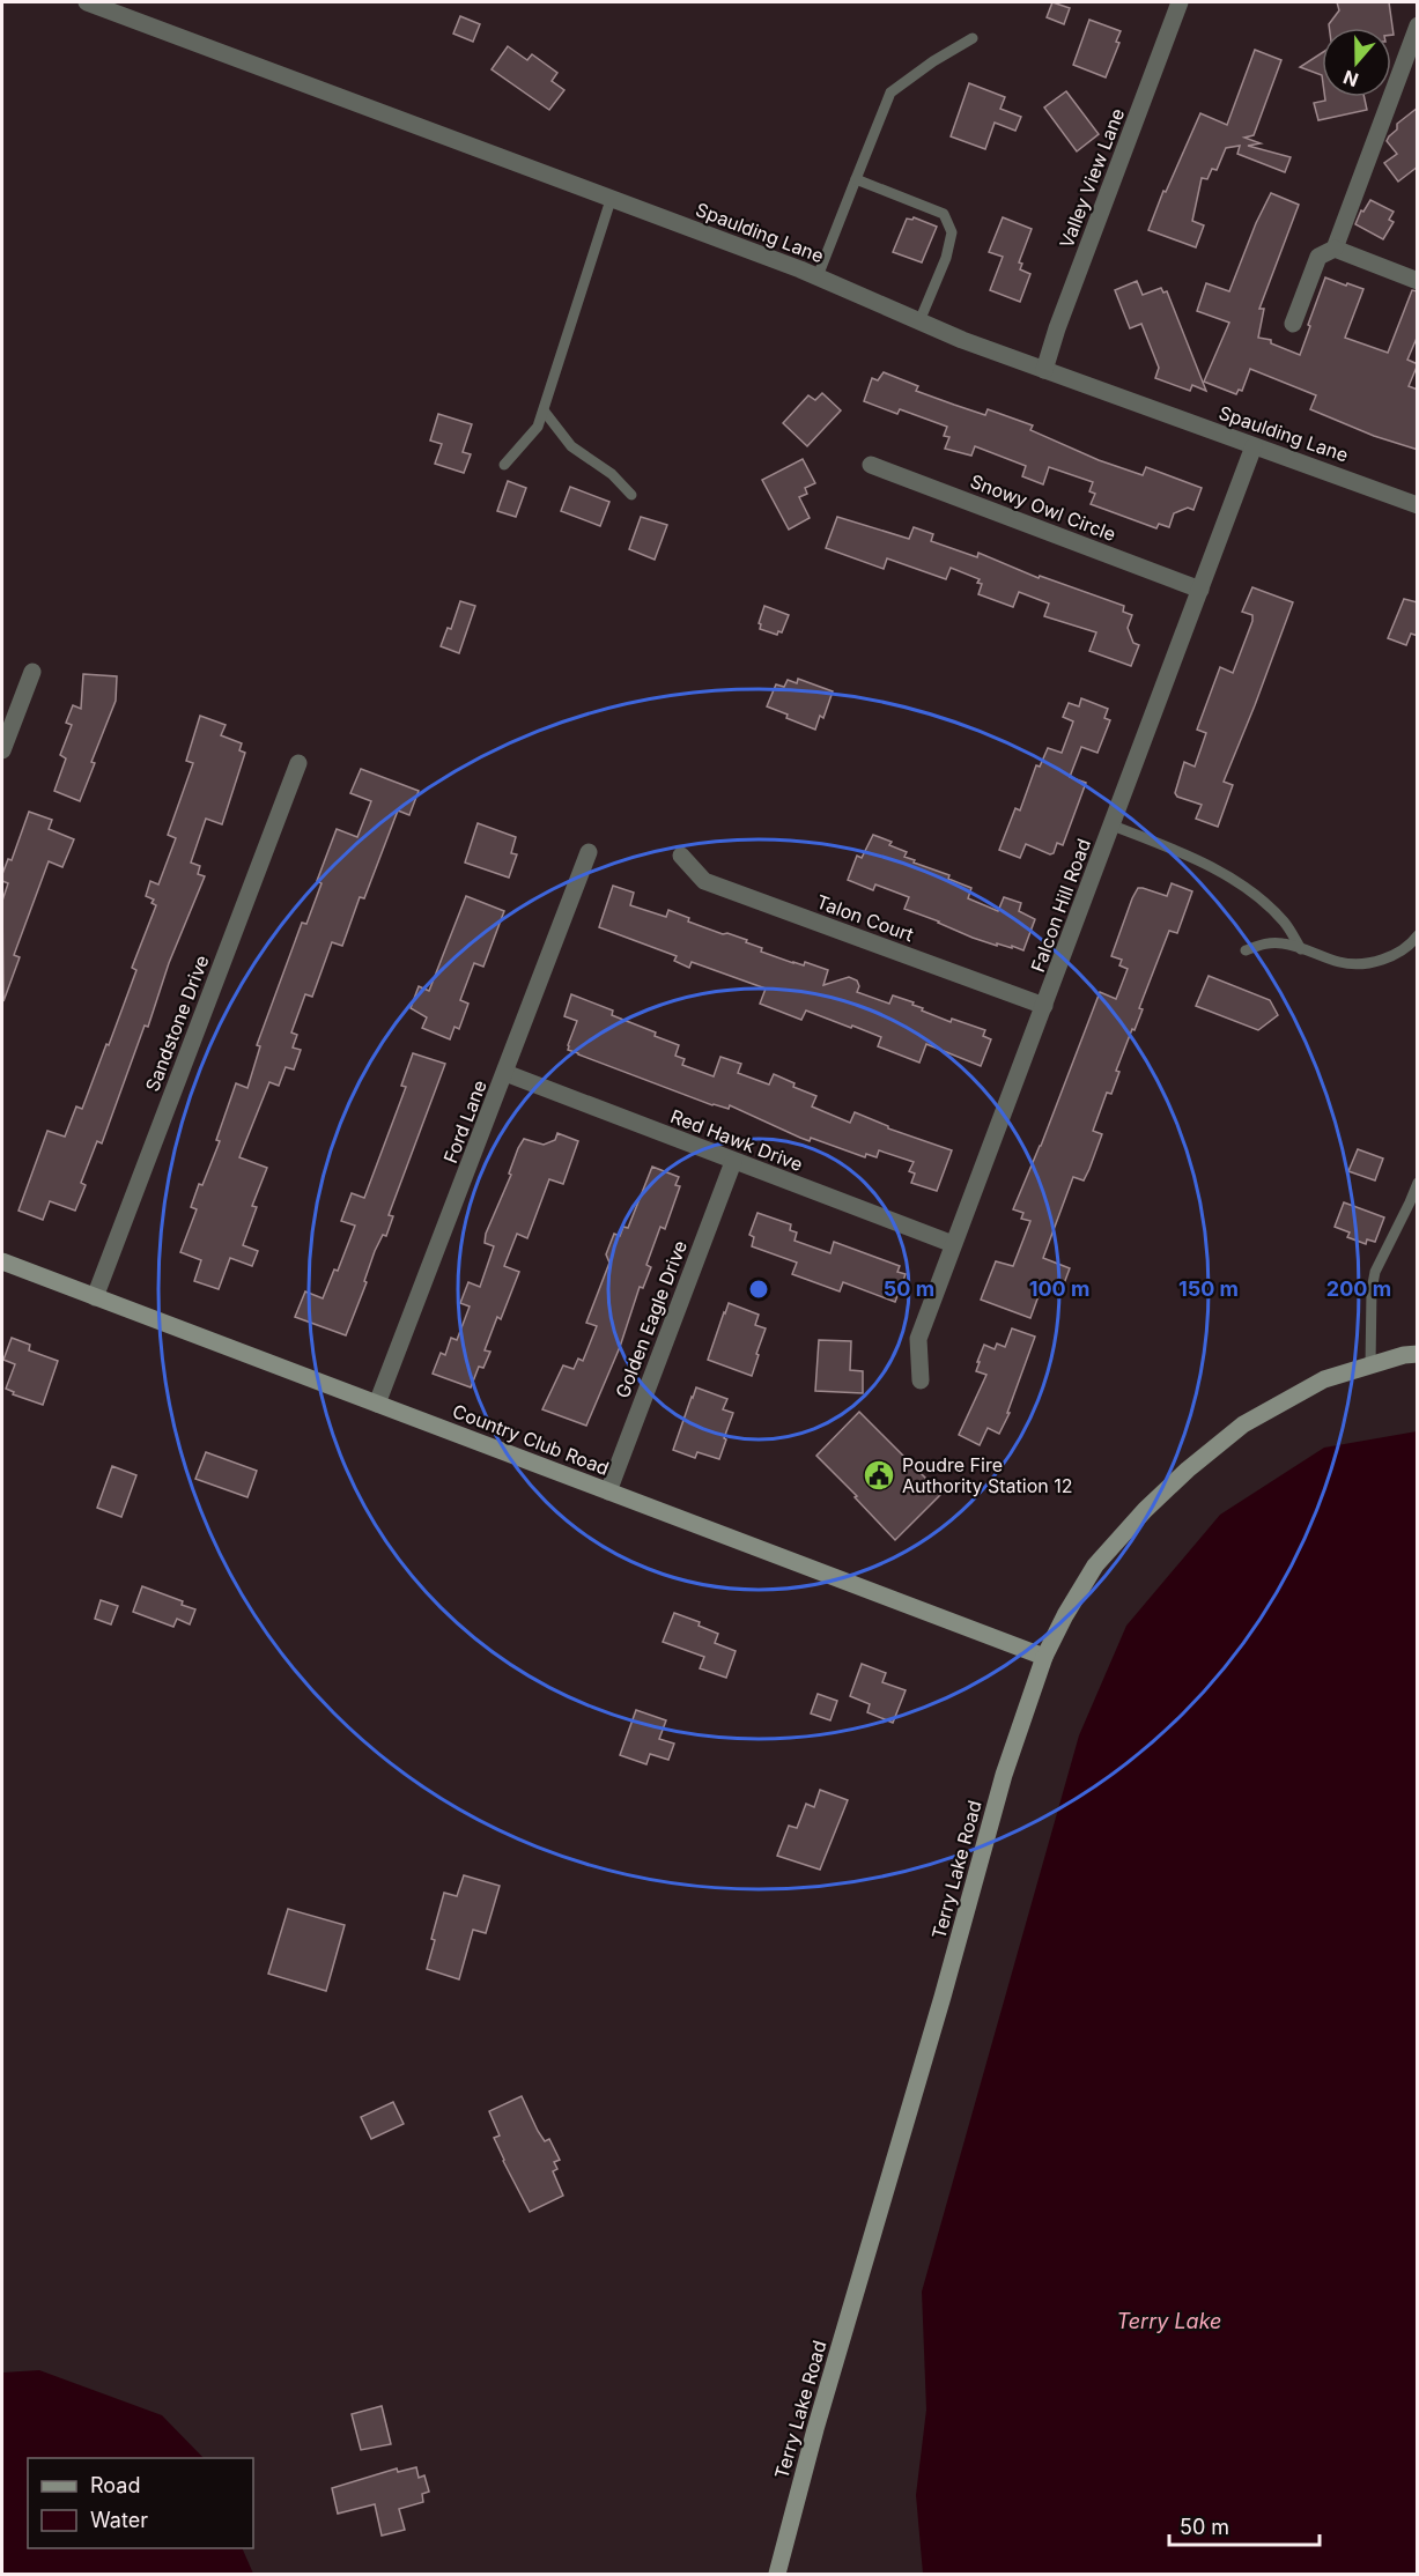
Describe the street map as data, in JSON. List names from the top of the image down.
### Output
{
  "streets": {
    "main road": ["Country Club Road", "Terry Lake Road"],
    "street": [
      "Valley View Lane",
      "Spaulding Lane",
      "Snowy Owl Circle",
      "Falcon Hill Road",
      "Talon Court",
      "Sandstone Drive",
      "Ford Lane",
      "Red Hawk Drive",
      "Golden Eagle Drive"
    ]
  },
  "crossings": [
    ["Valley View Lane", "Spaulding Lane"],
    ["Spaulding Lane", "Falcon Hill Road"],
    ["Snowy Owl Circle", "Falcon Hill Road"],
    ["Falcon Hill Road", "Talon Court"],
    ["Falcon Hill Road", "Red Hawk Drive"],
    ["Sandstone Drive", "Country Club Road"],
    ["Ford Lane", "Red Hawk Drive"],
    ["Ford Lane", "Country Club Road"],
    ["Red Hawk Drive", "Golden Eagle Drive"],
    ["Golden Eagle Drive", "Country Club Road"],
    ["Country Club Road", "Terry Lake Road"]
  ],
  "water": ["Terry Lake"],
  "places": {
    "public building": ["Poudre Fire Authority Station 12"]
  },
  "legend": ["Road", "Water"],
  "scale_bar": "50 m",
  "north": "bottom",
  "rings": [
    "50 m",
    "100 m",
    "150 m",
    "200 m"
  ]
}
